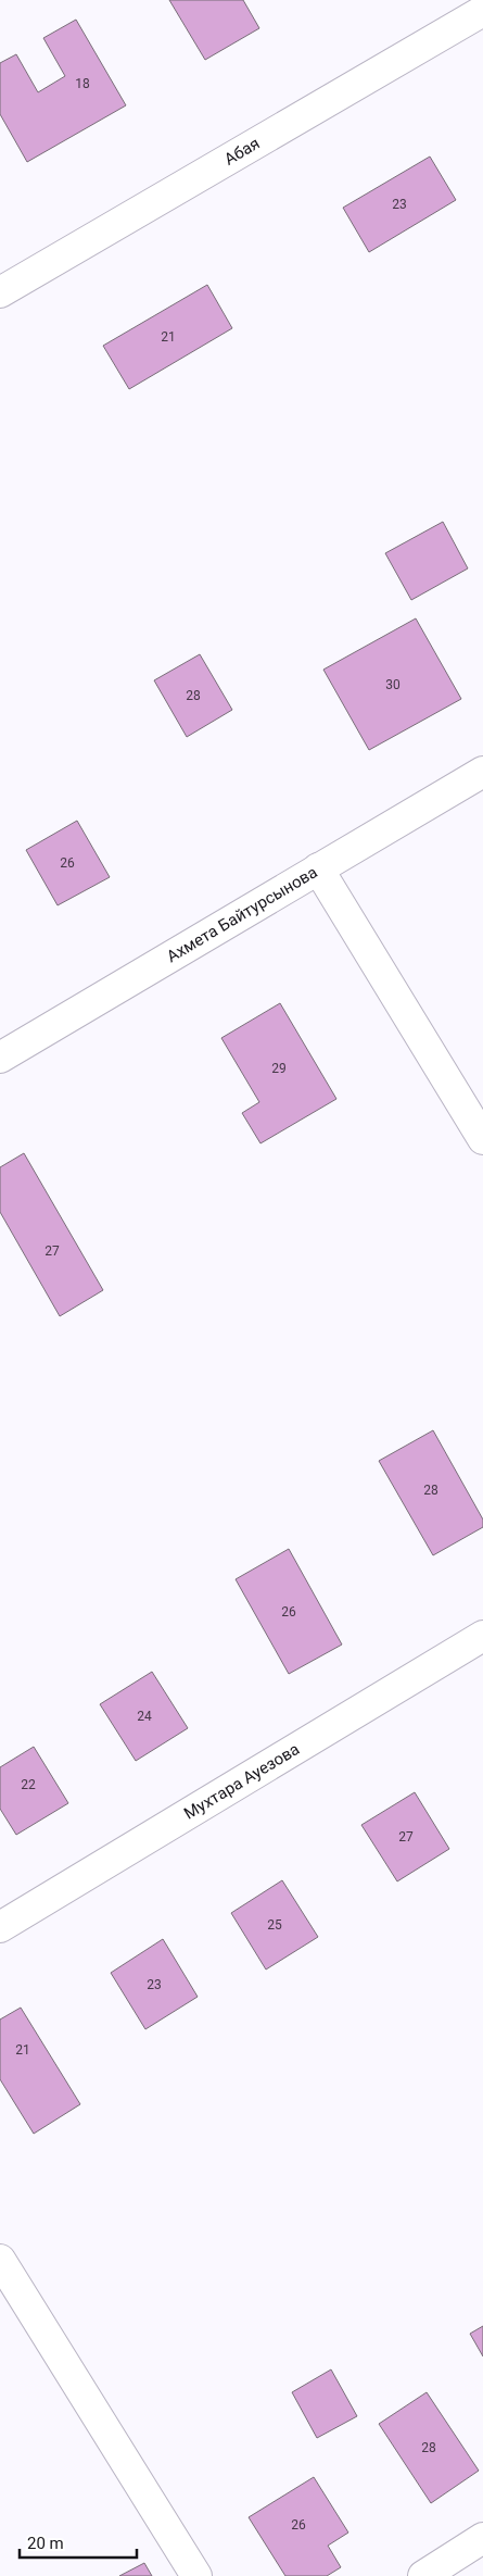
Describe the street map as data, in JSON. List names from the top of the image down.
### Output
{
  "streets": {
    "street": ["Абая", "Ахмета Байтурсынова", "Мухтара Ауезова"]
  },
  "house_numbers": [
    "18",
    "23",
    "21",
    "30",
    "28",
    "26",
    "29",
    "27",
    "28",
    "26",
    "24",
    "22",
    "27",
    "25",
    "23",
    "21",
    "28",
    "26"
  ],
  "scale_bar": "20 m"
}
